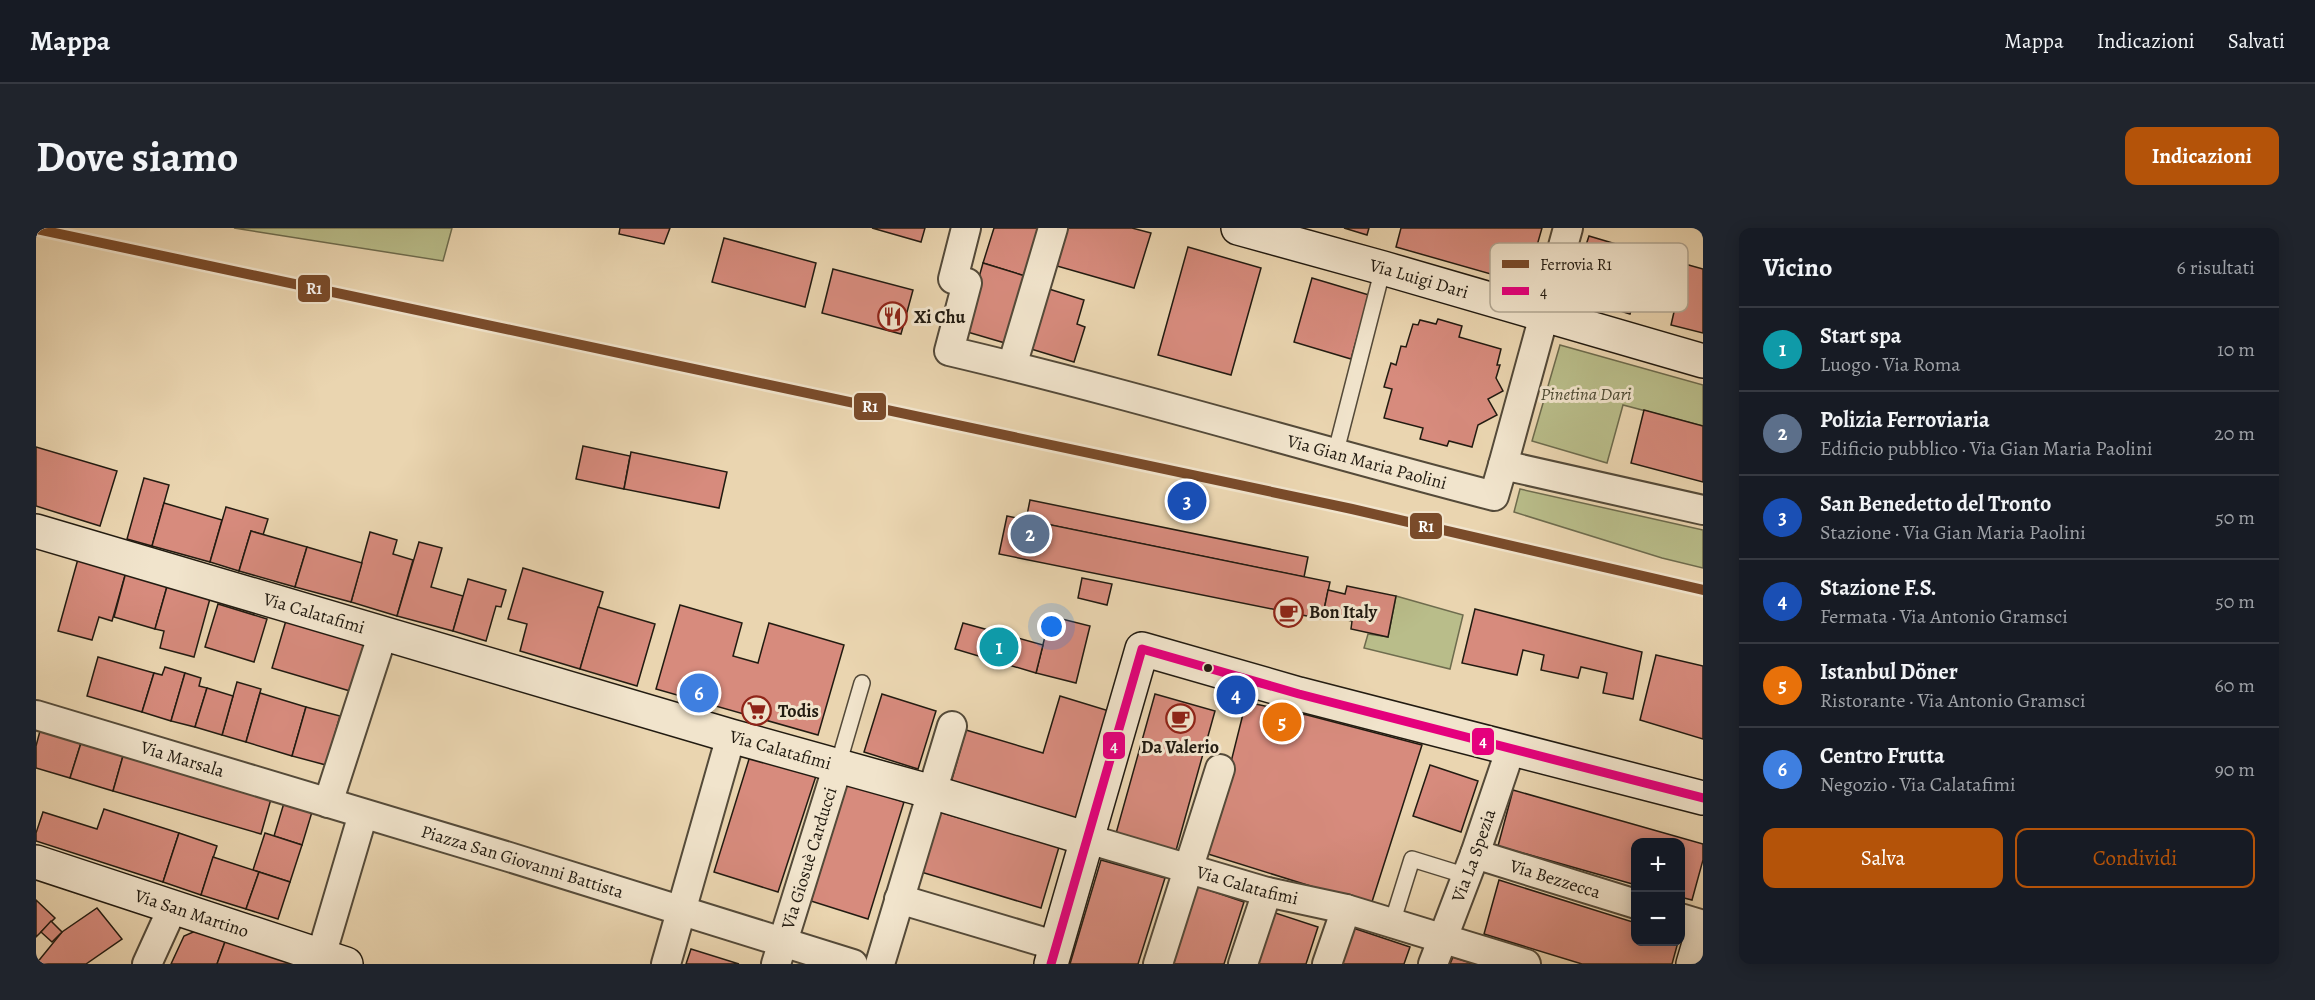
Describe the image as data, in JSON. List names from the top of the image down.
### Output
{
  "streets": {
    "street": [
      "Via Luigi Dari",
      "Via Gian Maria Paolini",
      "Via Calatafimi",
      "Via Marsala",
      "Via La Spezia",
      "Via Giosuè Carducci",
      "Piazza San Giovanni Battista",
      "Via Bezzecca",
      "Via San Martino"
    ]
  },
  "crossings": [
    ["Via Calatafimi", "Via La Spezia"],
    ["Via Calatafimi", "Via Giosuè Carducci"],
    ["Via Marsala", "Piazza San Giovanni Battista"],
    ["Via La Spezia", "Via Bezzecca"],
    ["Via Giosuè Carducci", "Piazza San Giovanni Battista"]
  ],
  "parks": ["Pinetina Dari"],
  "places": {
    "restaurant": ["Xi Chu"],
    "cafe": ["Bon Italy", "Da Valerio"],
    "supermarket": ["Todis"]
  },
  "lines": ["rail line R1", "transit line 4"],
  "legend": ["Ferrovia R1", "4"],
  "page": {
    "header": "Mappa",
    "nav": ["Mappa", "Indicazioni", "Salvati"],
    "buttons": [
      "Indicazioni",
      ["Salva", "Condividi"]
    ],
    "title": "Dove siamo",
    "heading": ["Vicino", "6 risultati"],
    "list": [
      {
        "mark": "1",
        "name": "Start spa",
        "note": "Luogo · Via Roma",
        "value": "10 m"
      },
      {
        "mark": "2",
        "name": "Polizia Ferroviaria",
        "note": "Edificio pubblico · Via Gian Maria Paolini",
        "value": "20 m"
      },
      {
        "mark": "3",
        "name": "San Benedetto del Tronto",
        "note": "Stazione · Via Gian Maria Paolini",
        "value": "50 m"
      },
      {
        "mark": "4",
        "name": "Stazione F.S.",
        "note": "Fermata · Via Antonio Gramsci",
        "value": "50 m"
      },
      {
        "mark": "5",
        "name": "Istanbul Döner",
        "note": "Ristorante · Via Antonio Gramsci",
        "value": "60 m"
      },
      {
        "mark": "6",
        "name": "Centro Frutta",
        "note": "Negozio · Via Calatafimi",
        "value": "90 m"
      }
    ],
    "pins": [
      "3",
      "2",
      "1",
      "6",
      "4",
      "5"
    ],
    "map_buttons": ["+", "−"]
  }
}
